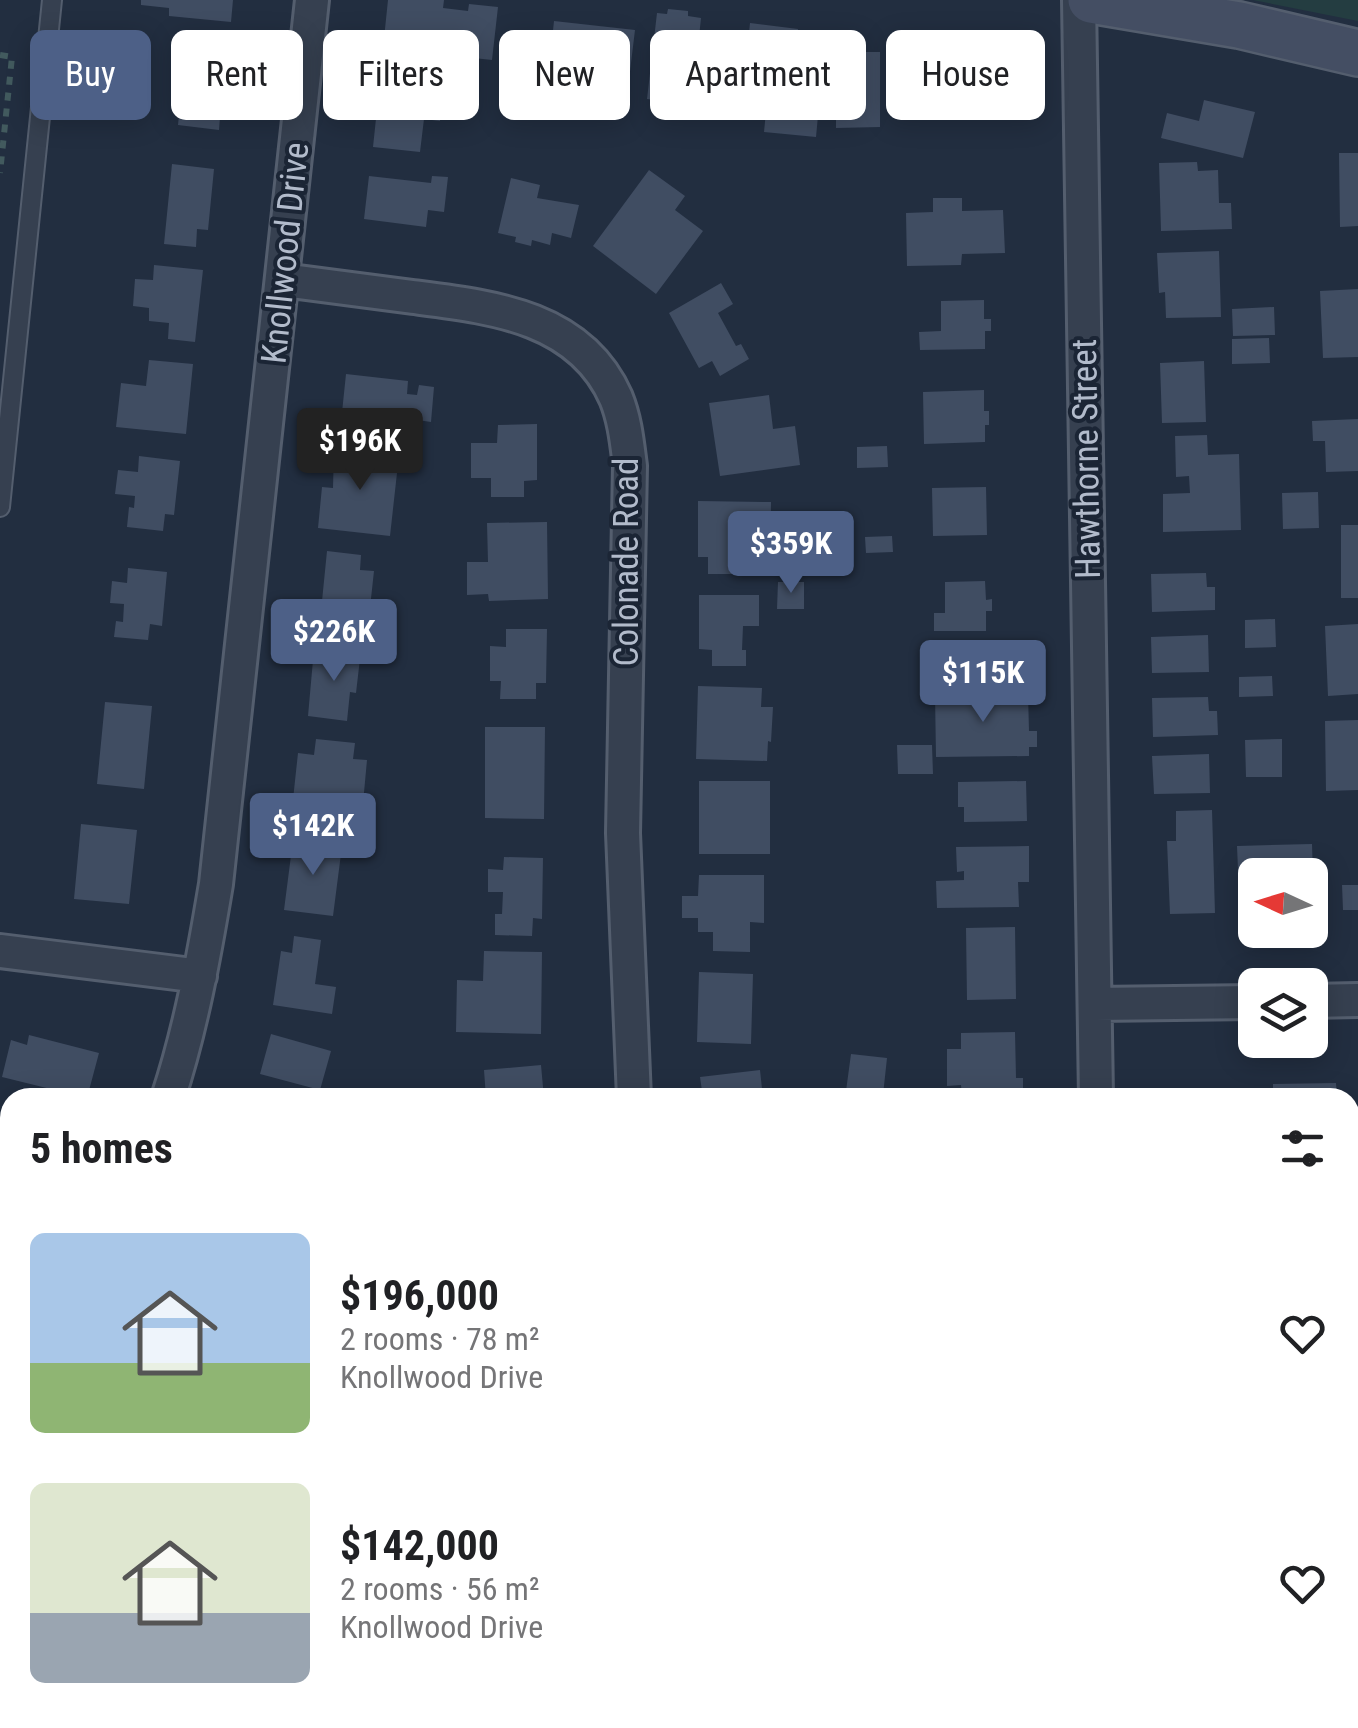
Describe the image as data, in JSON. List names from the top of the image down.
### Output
{
  "streets": {
    "street": ["Knollwood Drive", "Hawthorne Street", "Colonade Road"]
  },
  "crossings": [
    ["Knollwood Drive", "Colonade Road"]
  ],
  "north": "left",
  "page": {
    "chip": [
      "Buy",
      "Rent",
      "Filters",
      "New",
      "Apartment",
      "House"
    ],
    "price": [
      "$196K",
      "$359K",
      "$226K",
      "$115K",
      "$142K"
    ],
    "heading": "5 homes",
    "list": [
      {
        "name": "$196,000",
        "note": "2 rooms · 78 m² · Knollwood Drive"
      },
      {
        "name": "$142,000",
        "note": "2 rooms · 56 m² · Knollwood Drive"
      }
    ]
  }
}
